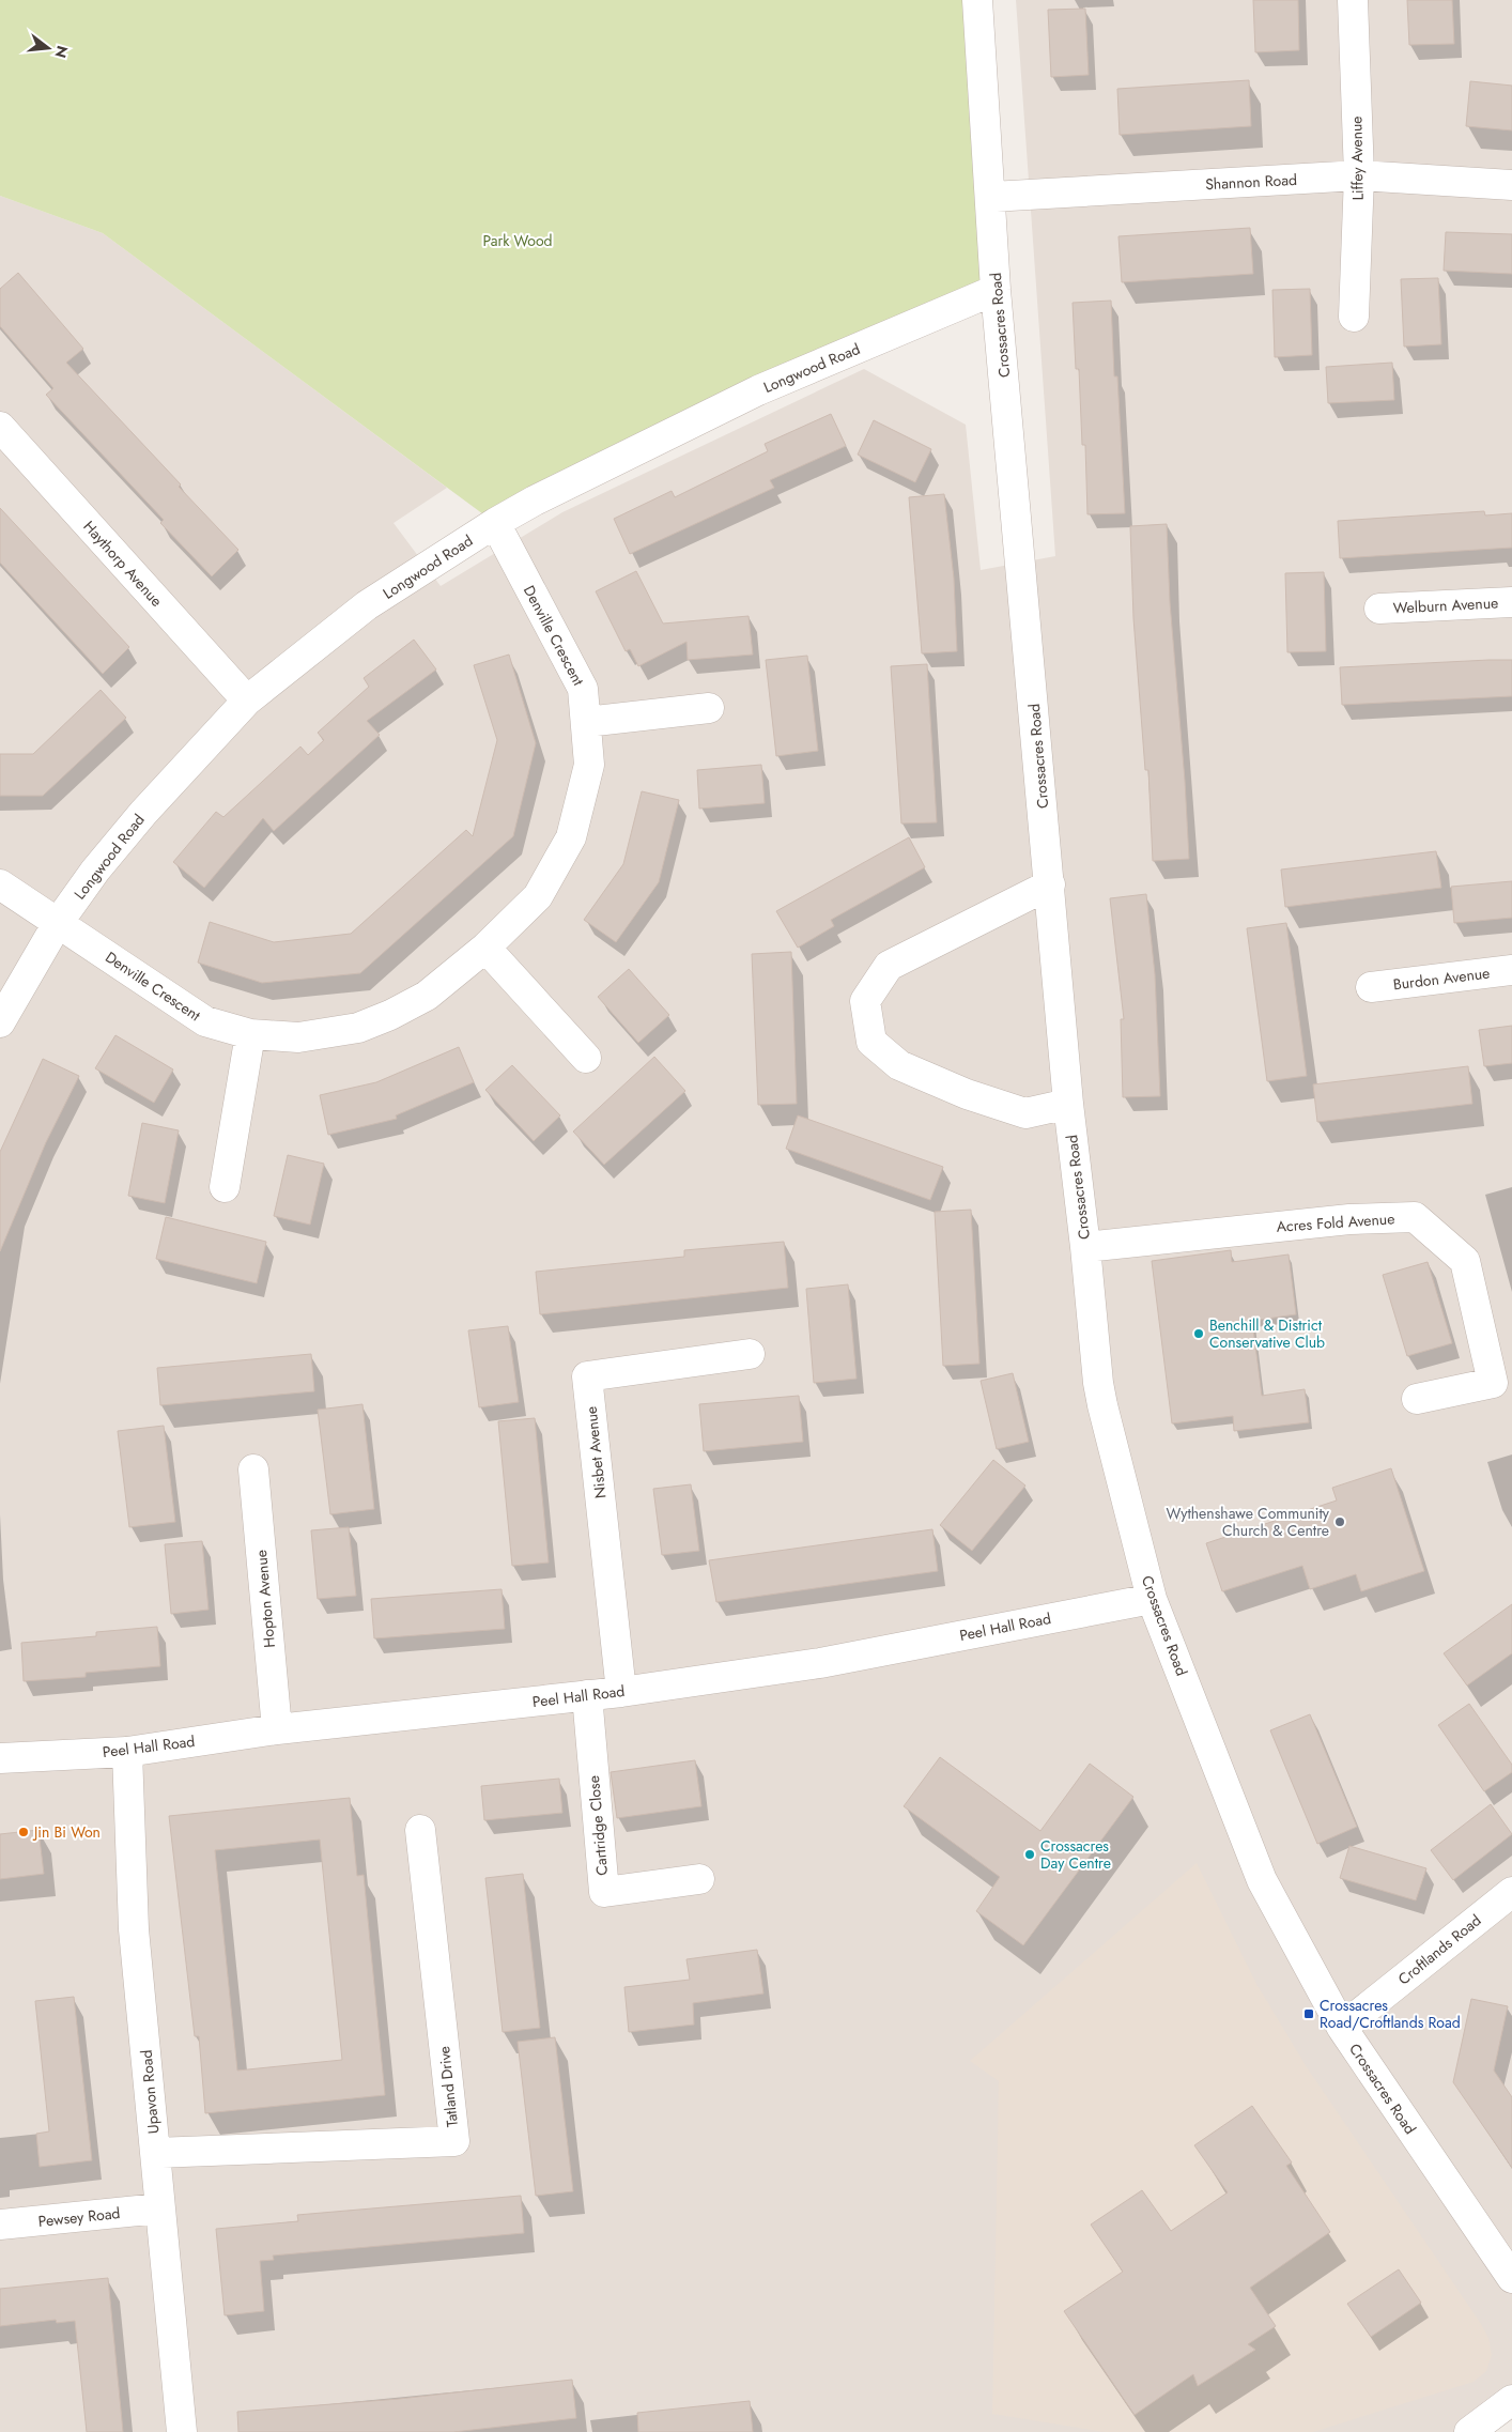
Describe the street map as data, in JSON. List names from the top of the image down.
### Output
{
  "streets": {
    "street": [
      "Liffey Avenue",
      "Shannon Road",
      "Crossacres Road",
      "Longwood Road",
      "Haythorp Avenue",
      "Welburn Avenue",
      "Denville Crescent",
      "Burdon Avenue",
      "Acres Fold Avenue",
      "Nisbet Avenue",
      "Hopton Avenue",
      "Peel Hall Road",
      "Cartridge Close",
      "Croftlands Road",
      "Tatland Drive",
      "Upavon Road",
      "Pewsey Road"
    ]
  },
  "crossings": [
    ["Liffey Avenue", "Shannon Road"],
    ["Shannon Road", "Crossacres Road"],
    ["Crossacres Road", "Longwood Road"],
    ["Crossacres Road", "Acres Fold Avenue"],
    ["Crossacres Road", "Peel Hall Road"],
    ["Crossacres Road", "Croftlands Road"],
    ["Longwood Road", "Haythorp Avenue"],
    ["Longwood Road", "Denville Crescent"],
    ["Nisbet Avenue", "Peel Hall Road"],
    ["Hopton Avenue", "Peel Hall Road"],
    ["Peel Hall Road", "Cartridge Close"],
    ["Peel Hall Road", "Upavon Road"],
    ["Tatland Drive", "Upavon Road"],
    ["Upavon Road", "Pewsey Road"]
  ],
  "parks": ["Park Wood"],
  "places": {
    "other": [
      "Benchill & District Conservative Club",
      "Wythenshawe Community Church & Centre",
      "Jin Bi Won",
      "Crossacres Day Centre"
    ],
    "transit": ["Crossacres Road/Croftlands Road"]
  },
  "north": "right"
}
